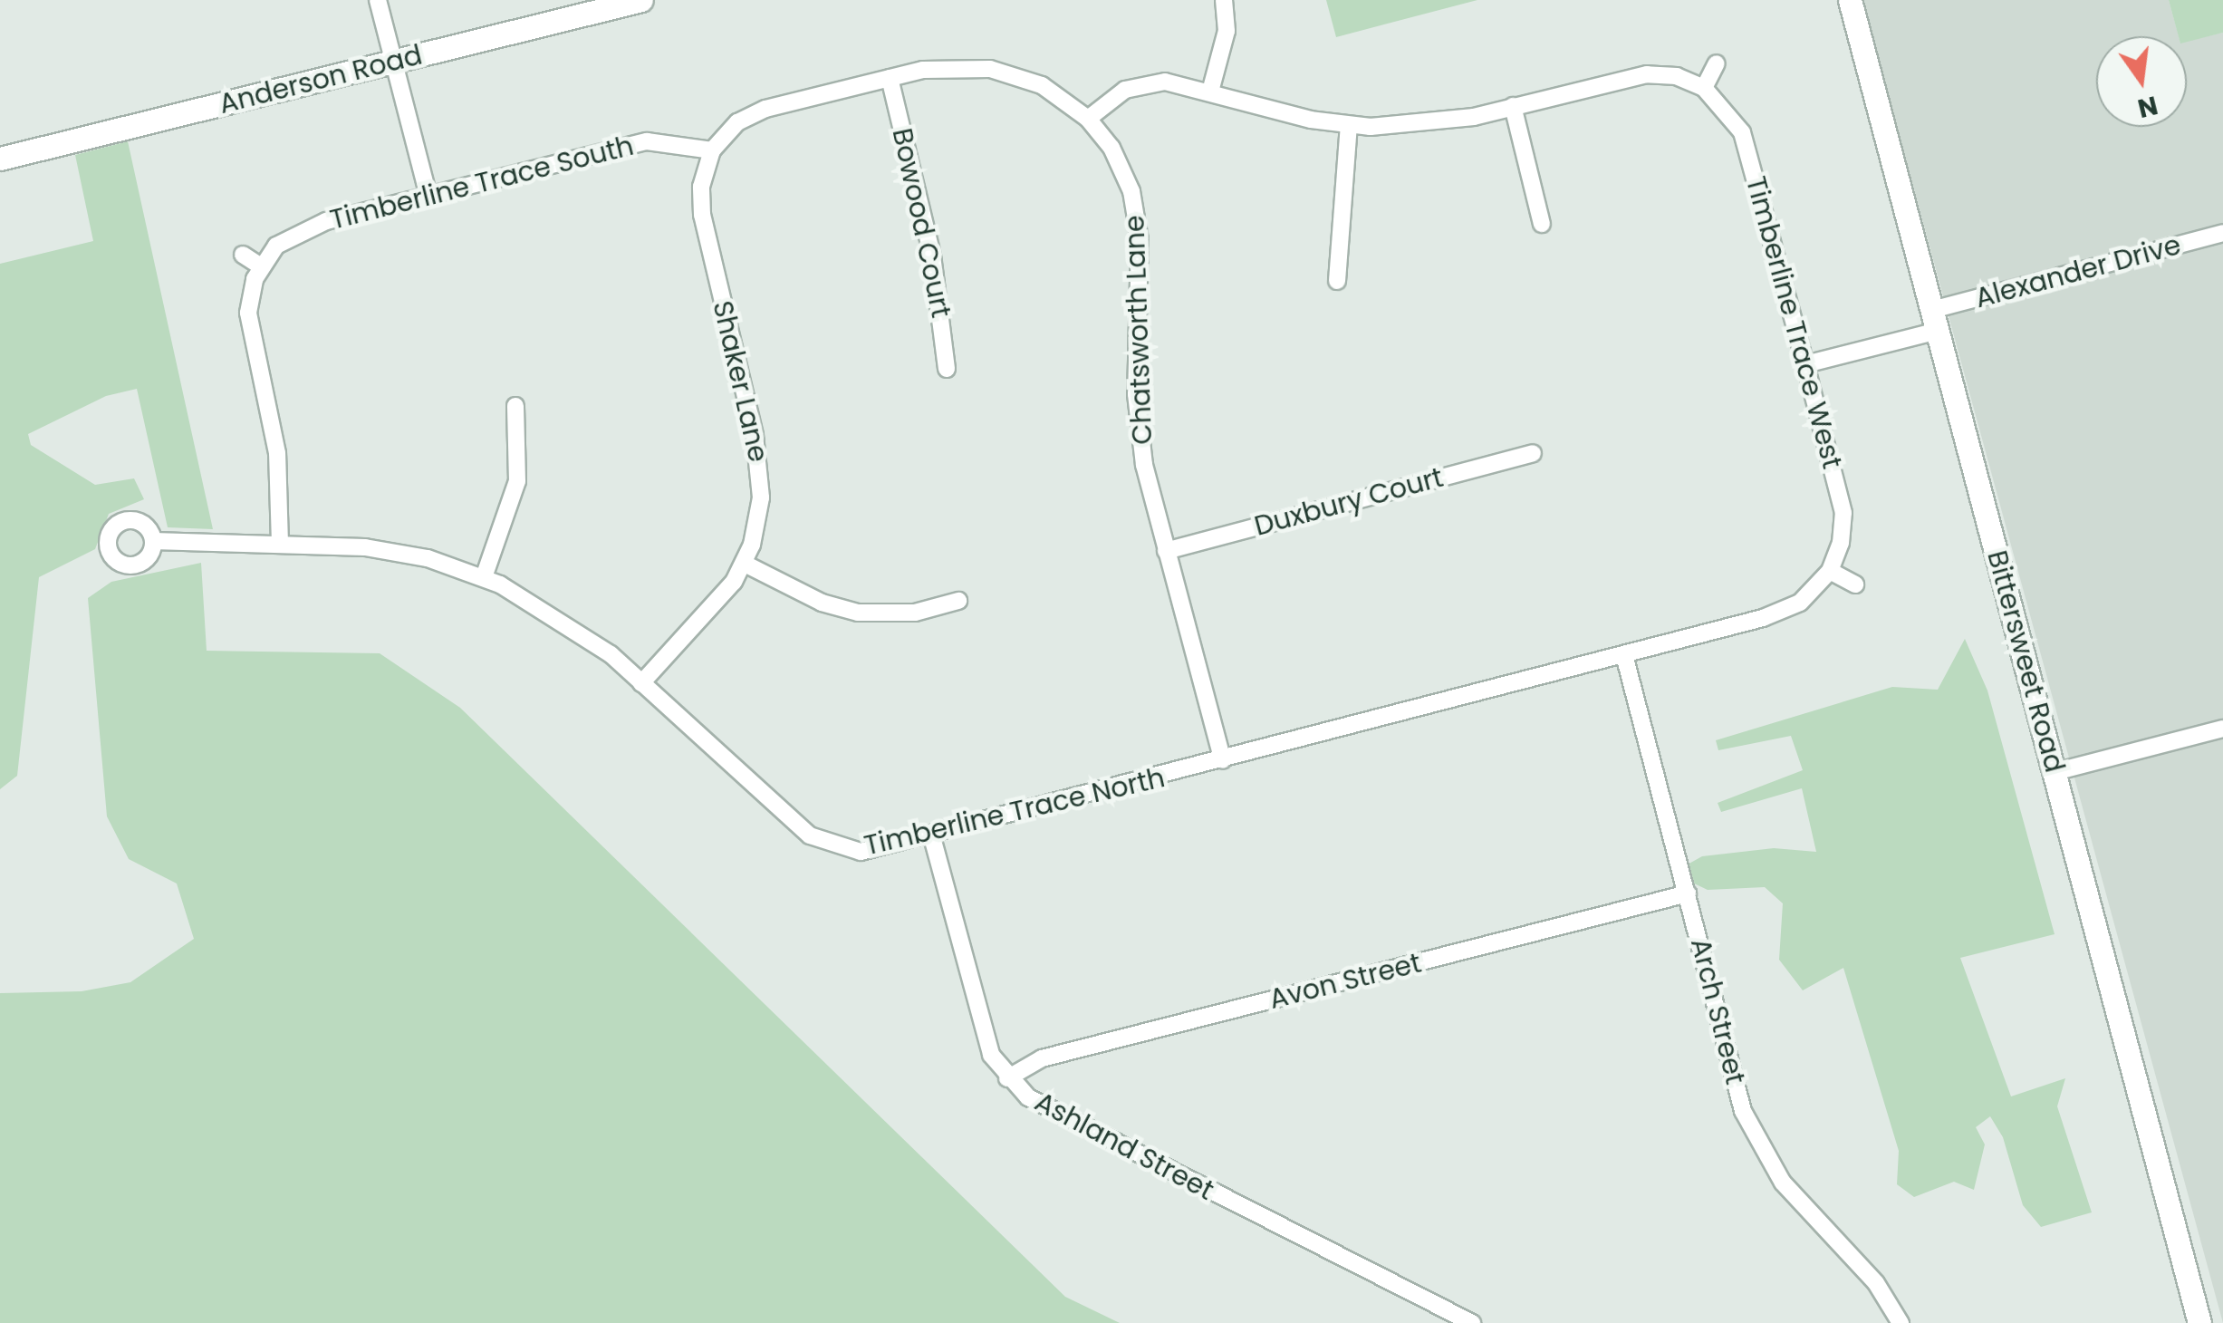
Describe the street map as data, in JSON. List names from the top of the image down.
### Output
{
  "streets": {
    "street": [
      "Anderson Road",
      "Timberline Trace South",
      "Bowood Court",
      "Alexander Drive",
      "Timberline Trace West",
      "Chatsworth Lane",
      "Shaker Lane",
      "Duxbury Court",
      "Bittersweet Road",
      "Timberline Trace North",
      "Avon Street",
      "Arch Street",
      "Ashland Street"
    ]
  },
  "crossings": [
    ["Timberline Trace South", "Shaker Lane"],
    ["Alexander Drive", "Timberline Trace West"],
    ["Alexander Drive", "Bittersweet Road"],
    ["Timberline Trace West", "Timberline Trace North"],
    ["Chatsworth Lane", "Duxbury Court"],
    ["Chatsworth Lane", "Timberline Trace North"],
    ["Shaker Lane", "Timberline Trace North"],
    ["Timberline Trace North", "Arch Street"],
    ["Timberline Trace North", "Ashland Street"],
    ["Avon Street", "Arch Street"],
    ["Avon Street", "Ashland Street"]
  ],
  "north": "bottom"
}
